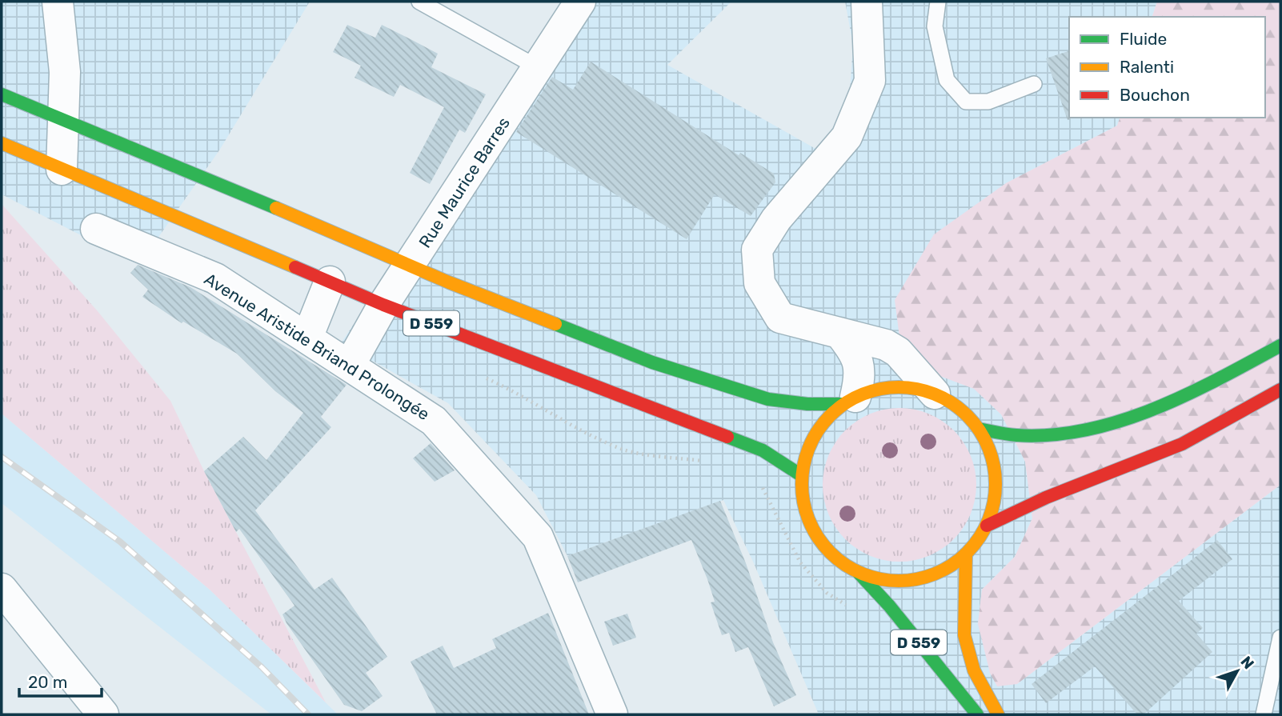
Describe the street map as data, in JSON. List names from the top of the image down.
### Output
{
  "streets": {
    "main road": ["D 559"],
    "street": ["Rue Maurice Barres", "Avenue Aristide Briand Prolongée"]
  },
  "crossings": [
    ["Rue Maurice Barres", "D 559"],
    ["Rue Maurice Barres", "Avenue Aristide Briand Prolongée"]
  ],
  "legend": ["Fluide", "Ralenti", "Bouchon"],
  "scale_bar": "20 m",
  "north": "top right"
}
